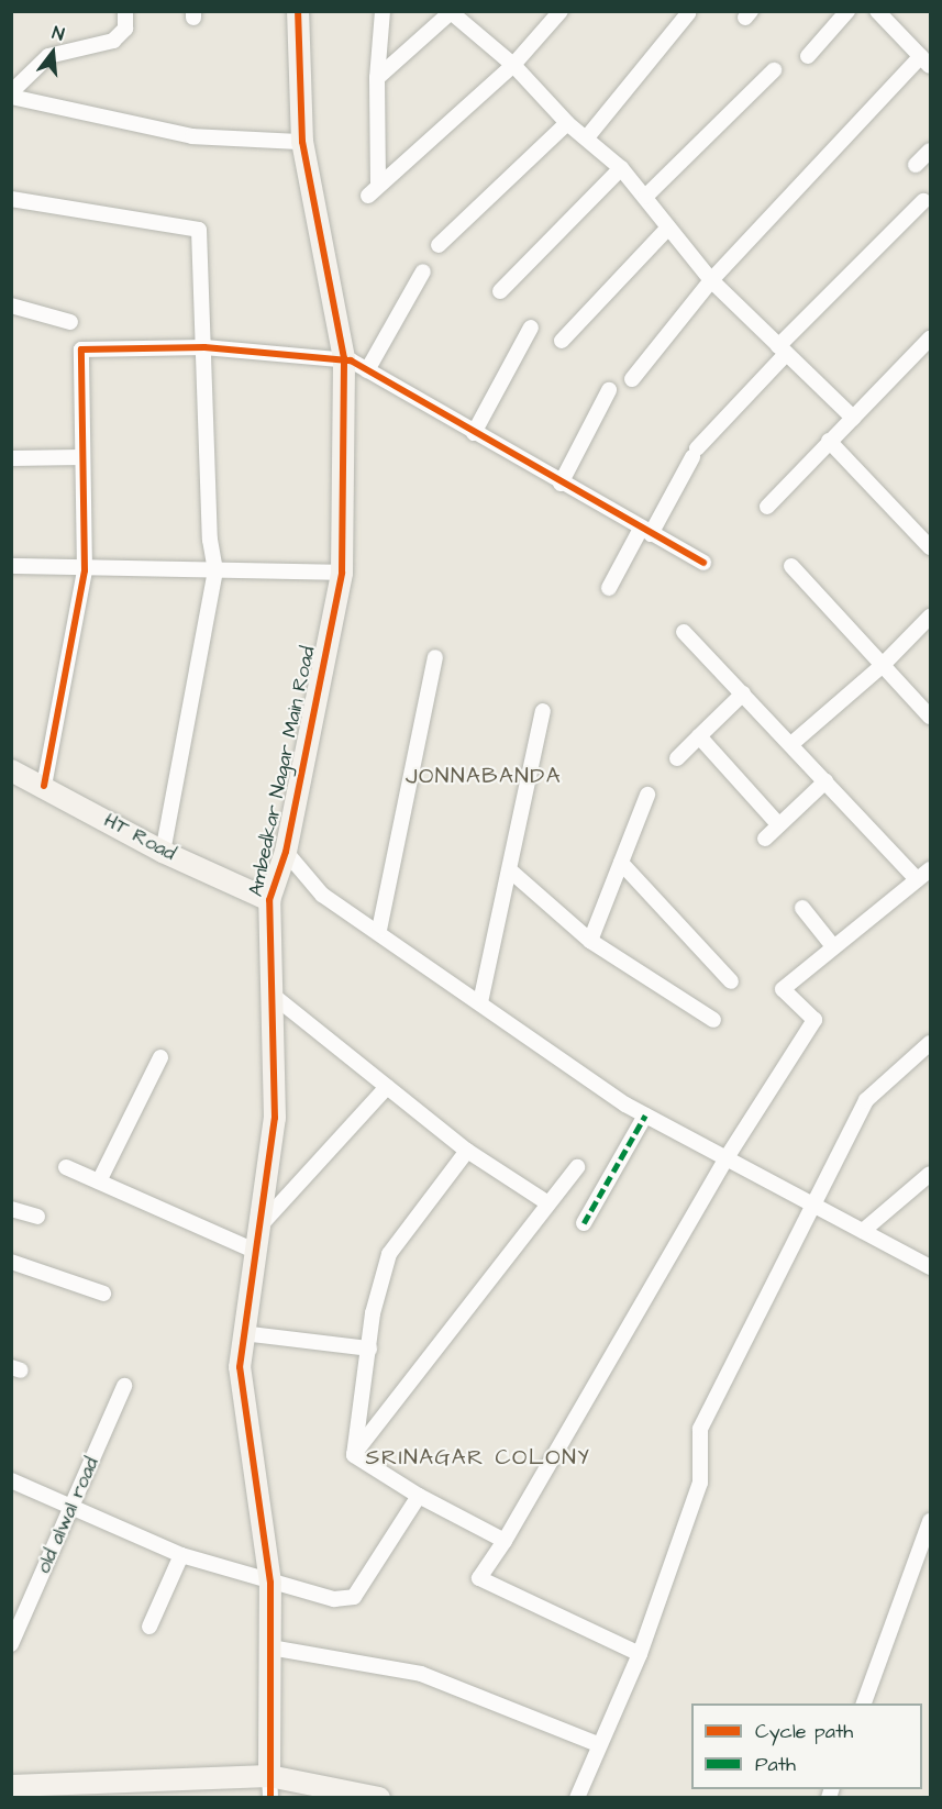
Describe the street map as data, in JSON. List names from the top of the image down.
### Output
{
  "streets": {
    "street": ["Ambedkar Nagar Main Road", "HT Road", "old alwal road"]
  },
  "crossings": [
    ["Ambedkar Nagar Main Road", "HT Road"]
  ],
  "districts": ["JONNABANDA", "SRINAGAR COLONY"],
  "legend": ["Cycle path", "Path"],
  "north": "top"
}
